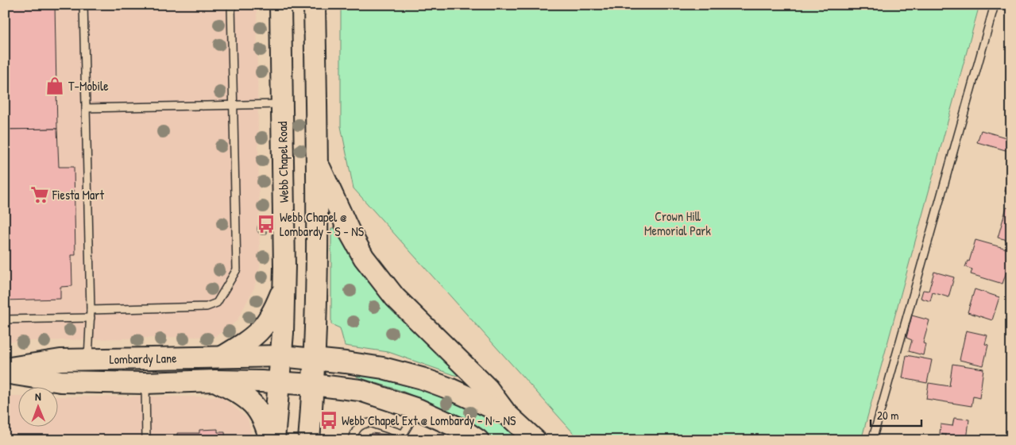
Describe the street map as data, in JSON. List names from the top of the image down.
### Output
{
  "streets": {
    "main road": ["Webb Chapel Road", "Lombardy Lane"]
  },
  "crossings": [
    ["Webb Chapel Road", "Lombardy Lane"]
  ],
  "parks": ["Crown Hill Memorial Park"],
  "places": {
    "shop": ["T-Mobile"],
    "supermarket": ["Fiesta Mart"],
    "bus stop": ["Webb Chapel @ Lombardy - S - NS", "Webb Chapel Ext @ Lombardy - N - NS"]
  },
  "scale_bar": "20 m",
  "north": "top"
}
